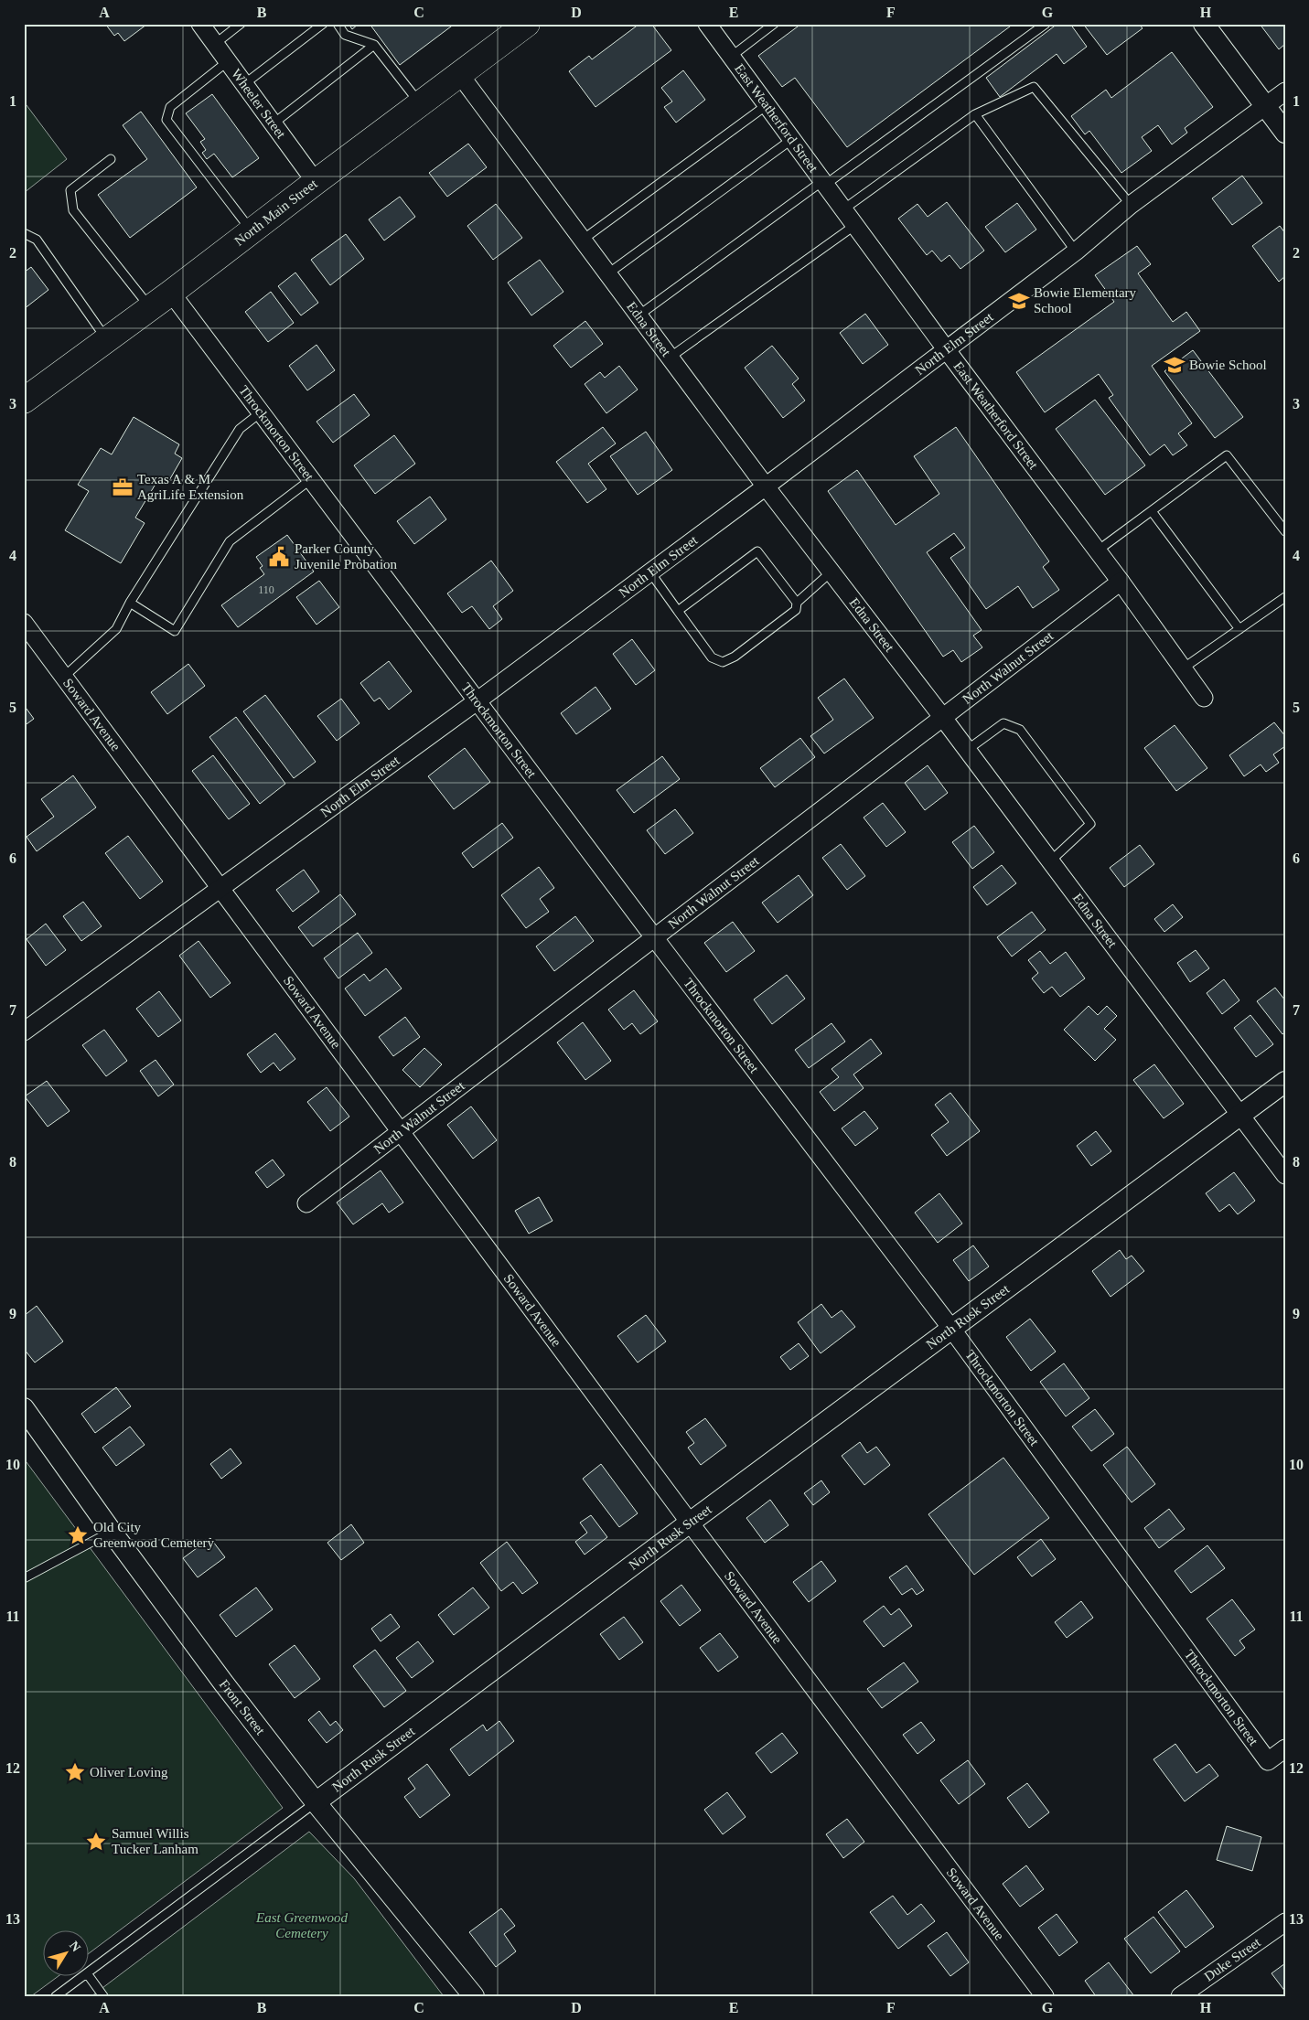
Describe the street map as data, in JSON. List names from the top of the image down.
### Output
{
  "streets": {
    "main road": ["North Main Street"],
    "street": [
      "Wheeler Street",
      "East Weatherford Street",
      "Edna Street",
      "North Elm Street",
      "Throckmorton Street",
      "North Walnut Street",
      "Soward Avenue",
      "North Rusk Street",
      "Front Street",
      "Duke Street"
    ]
  },
  "crossings": [
    ["Wheeler Street", "North Main Street"],
    ["East Weatherford Street", "North Elm Street"],
    ["East Weatherford Street", "North Walnut Street"],
    ["North Main Street", "Edna Street"],
    ["North Main Street", "Throckmorton Street"],
    ["Edna Street", "North Elm Street"],
    ["Edna Street", "North Walnut Street"],
    ["Edna Street", "North Rusk Street"],
    ["North Elm Street", "Throckmorton Street"],
    ["North Elm Street", "Soward Avenue"],
    ["Throckmorton Street", "North Walnut Street"],
    ["Throckmorton Street", "North Rusk Street"],
    ["North Walnut Street", "Soward Avenue"],
    ["Soward Avenue", "North Rusk Street"],
    ["North Rusk Street", "Front Street"]
  ],
  "parks": ["East Greenwood Cemetery"],
  "places": {
    "school or university": ["Bowie Elementary School", "Bowie School"],
    "office": ["Texas A & M AgriLife Extension"],
    "public building": ["Parker County Juvenile Probation"],
    "place": ["Old City Greenwood Cemetery", "Oliver Loving", "Samuel Willis Tucker Lanham"]
  },
  "house_numbers": ["110"],
  "north": "top right",
  "grid": {
    "columns": [
      "A",
      "B",
      "C",
      "D",
      "E",
      "F",
      "G",
      "H"
    ],
    "rows": [
      "1",
      "2",
      "3",
      "4",
      "5",
      "6",
      "7",
      "8",
      "9",
      "10",
      "11",
      "12",
      "13"
    ]
  }
}
